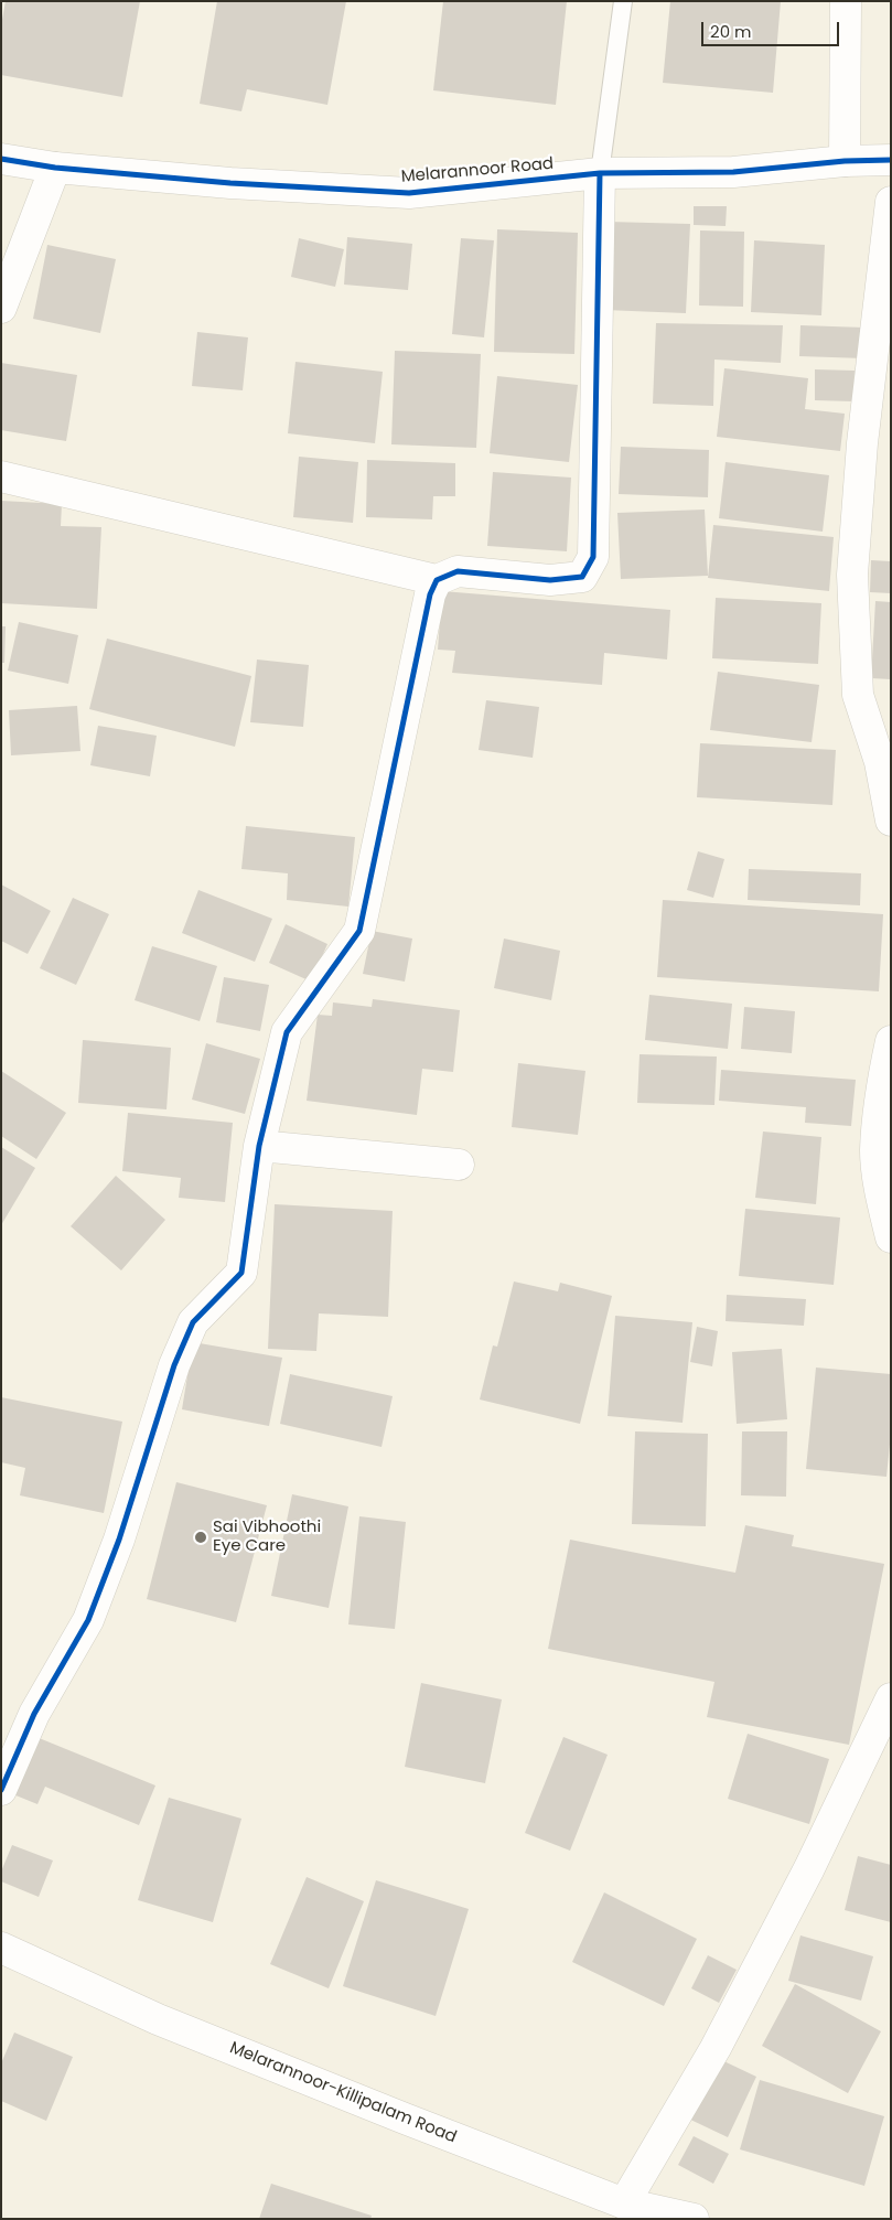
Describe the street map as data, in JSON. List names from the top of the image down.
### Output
{
  "streets": {
    "street": ["Melarannoor Road", "Melarannoor-Killipalam Road"]
  },
  "places": ["Sai Vibhoothi Eye Care"],
  "scale_bar": "20 m"
}
